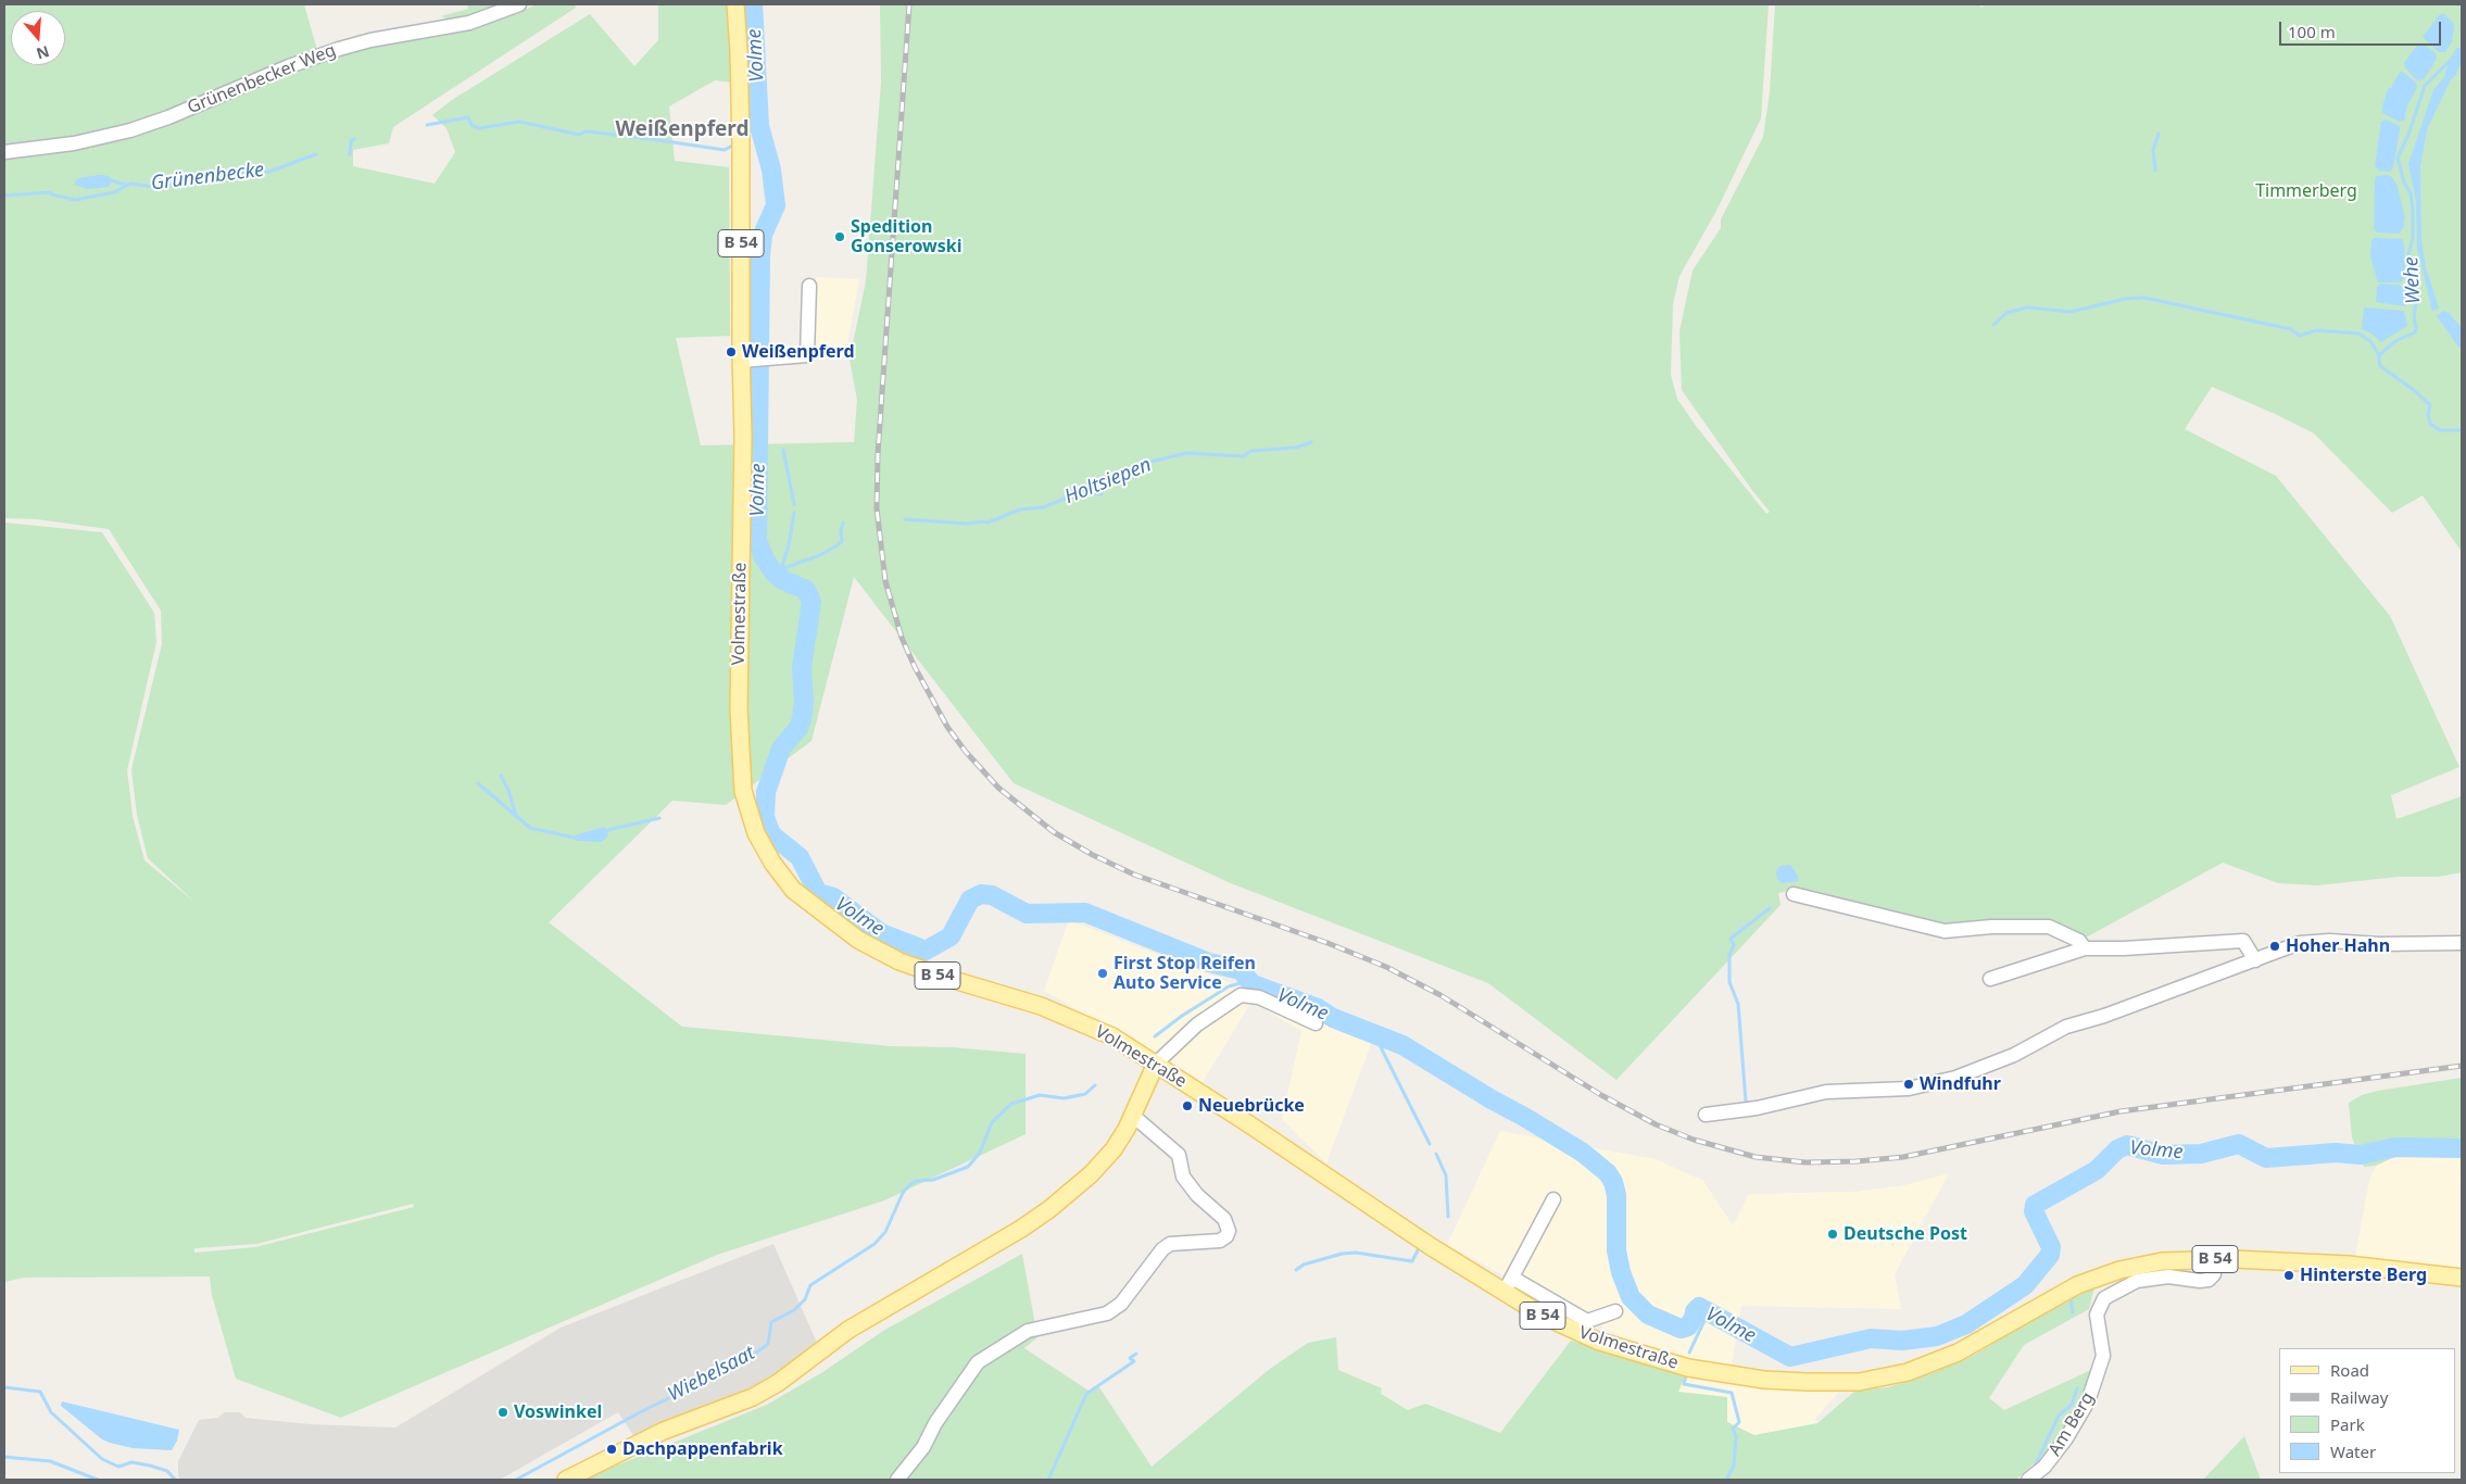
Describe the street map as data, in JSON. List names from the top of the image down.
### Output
{
  "streets": {
    "main road": ["B 54", "Volmestraße"],
    "street": ["Grünenbecker Weg", "Am Berg"]
  },
  "crossings": [
    ["B 54", "Volmestraße"],
    ["Volmestraße", "Am Berg"]
  ],
  "districts": ["Weißenpferd"],
  "water": [
    "Volme",
    "Grünenbecke",
    "Wehe",
    "Holtsiepen",
    "Wiebelsaat"
  ],
  "parks": ["Timmerberg"],
  "places": [
    "Spedition Gonserowski",
    "Weißenpferd",
    "Hoher Hahn",
    "First Stop Reifen Auto Service",
    "Windfuhr",
    "Neuebrücke",
    "Deutsche Post",
    "Hinterste Berg",
    "Voswinkel",
    "Dachpappenfabrik"
  ],
  "legend": [
    "Road",
    "Railway",
    "Park",
    "Water"
  ],
  "scale_bar": "100 m",
  "north": "bottom"
}
